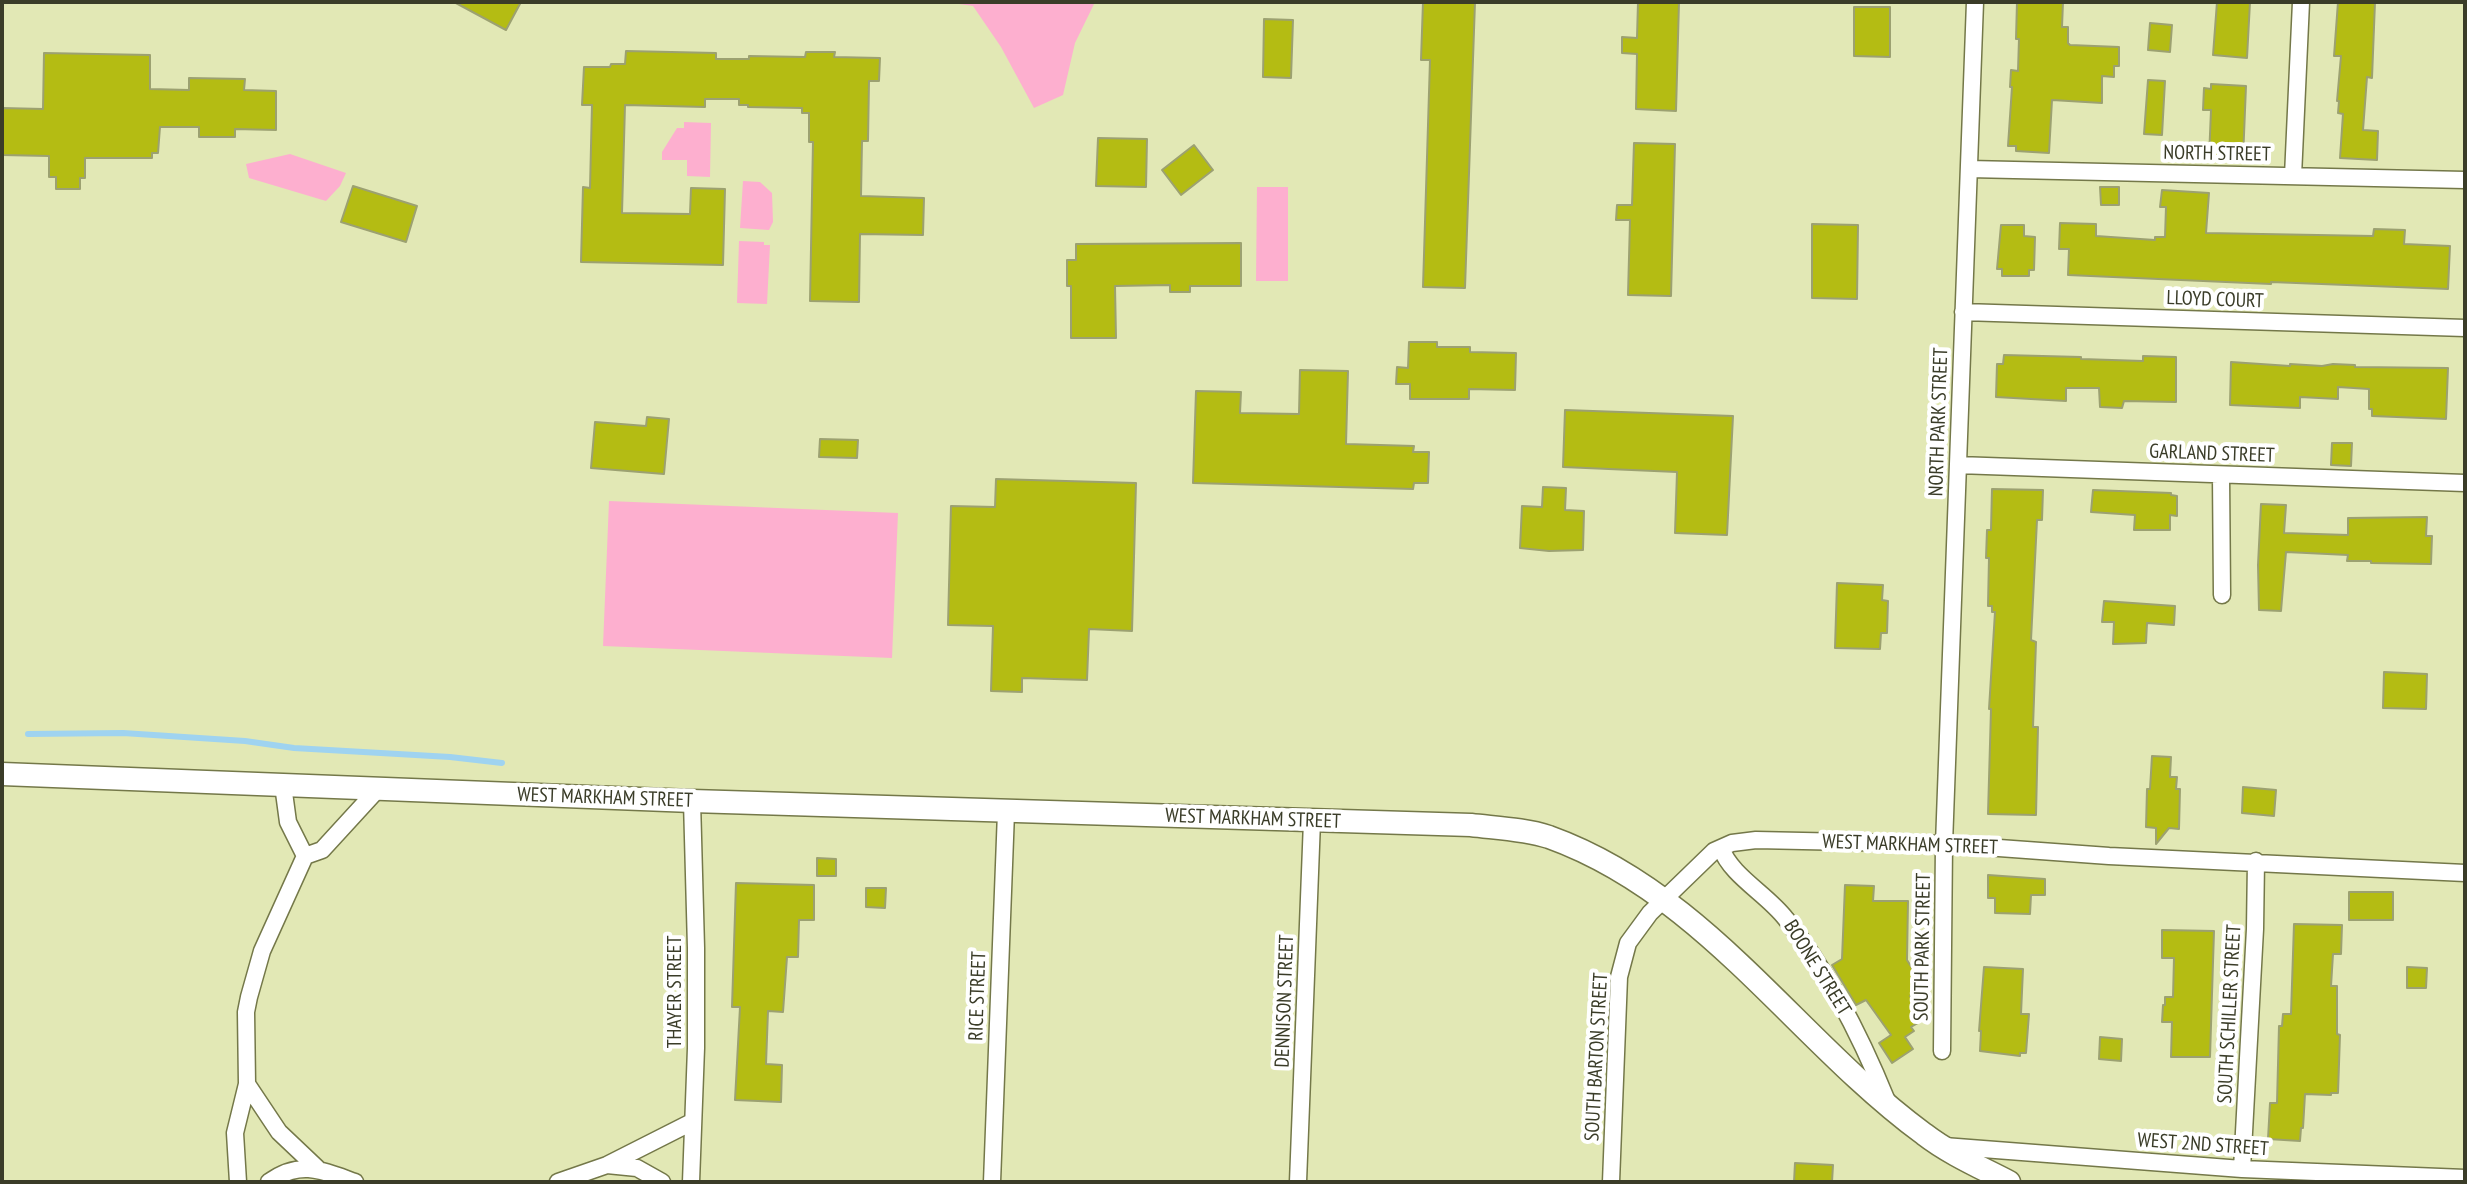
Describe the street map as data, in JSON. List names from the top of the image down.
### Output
{
  "streets": {
    "main road": ["WEST MARKHAM STREET", "BOONE STREET"],
    "street": [
      "NORTH STREET",
      "LLOYD COURT",
      "NORTH PARK STREET",
      "GARLAND STREET",
      "SOUTH PARK STREET",
      "THAYER STREET",
      "RICE STREET",
      "DENNISON STREET",
      "SOUTH SCHILLER STREET",
      "SOUTH BARTON STREET",
      "WEST 2ND STREET"
    ]
  },
  "crossings": [
    ["NORTH STREET", "NORTH PARK STREET"],
    ["LLOYD COURT", "NORTH PARK STREET"],
    ["NORTH PARK STREET", "GARLAND STREET"],
    ["NORTH PARK STREET", "WEST MARKHAM STREET"],
    ["NORTH PARK STREET", "SOUTH PARK STREET"],
    ["WEST MARKHAM STREET", "SOUTH PARK STREET"],
    ["WEST MARKHAM STREET", "BOONE STREET"],
    ["WEST MARKHAM STREET", "THAYER STREET"],
    ["WEST MARKHAM STREET", "RICE STREET"],
    ["WEST MARKHAM STREET", "DENNISON STREET"],
    ["WEST MARKHAM STREET", "SOUTH SCHILLER STREET"],
    ["WEST MARKHAM STREET", "SOUTH BARTON STREET"],
    ["BOONE STREET", "SOUTH BARTON STREET"],
    ["BOONE STREET", "WEST 2ND STREET"],
    ["SOUTH SCHILLER STREET", "WEST 2ND STREET"]
  ]
}
